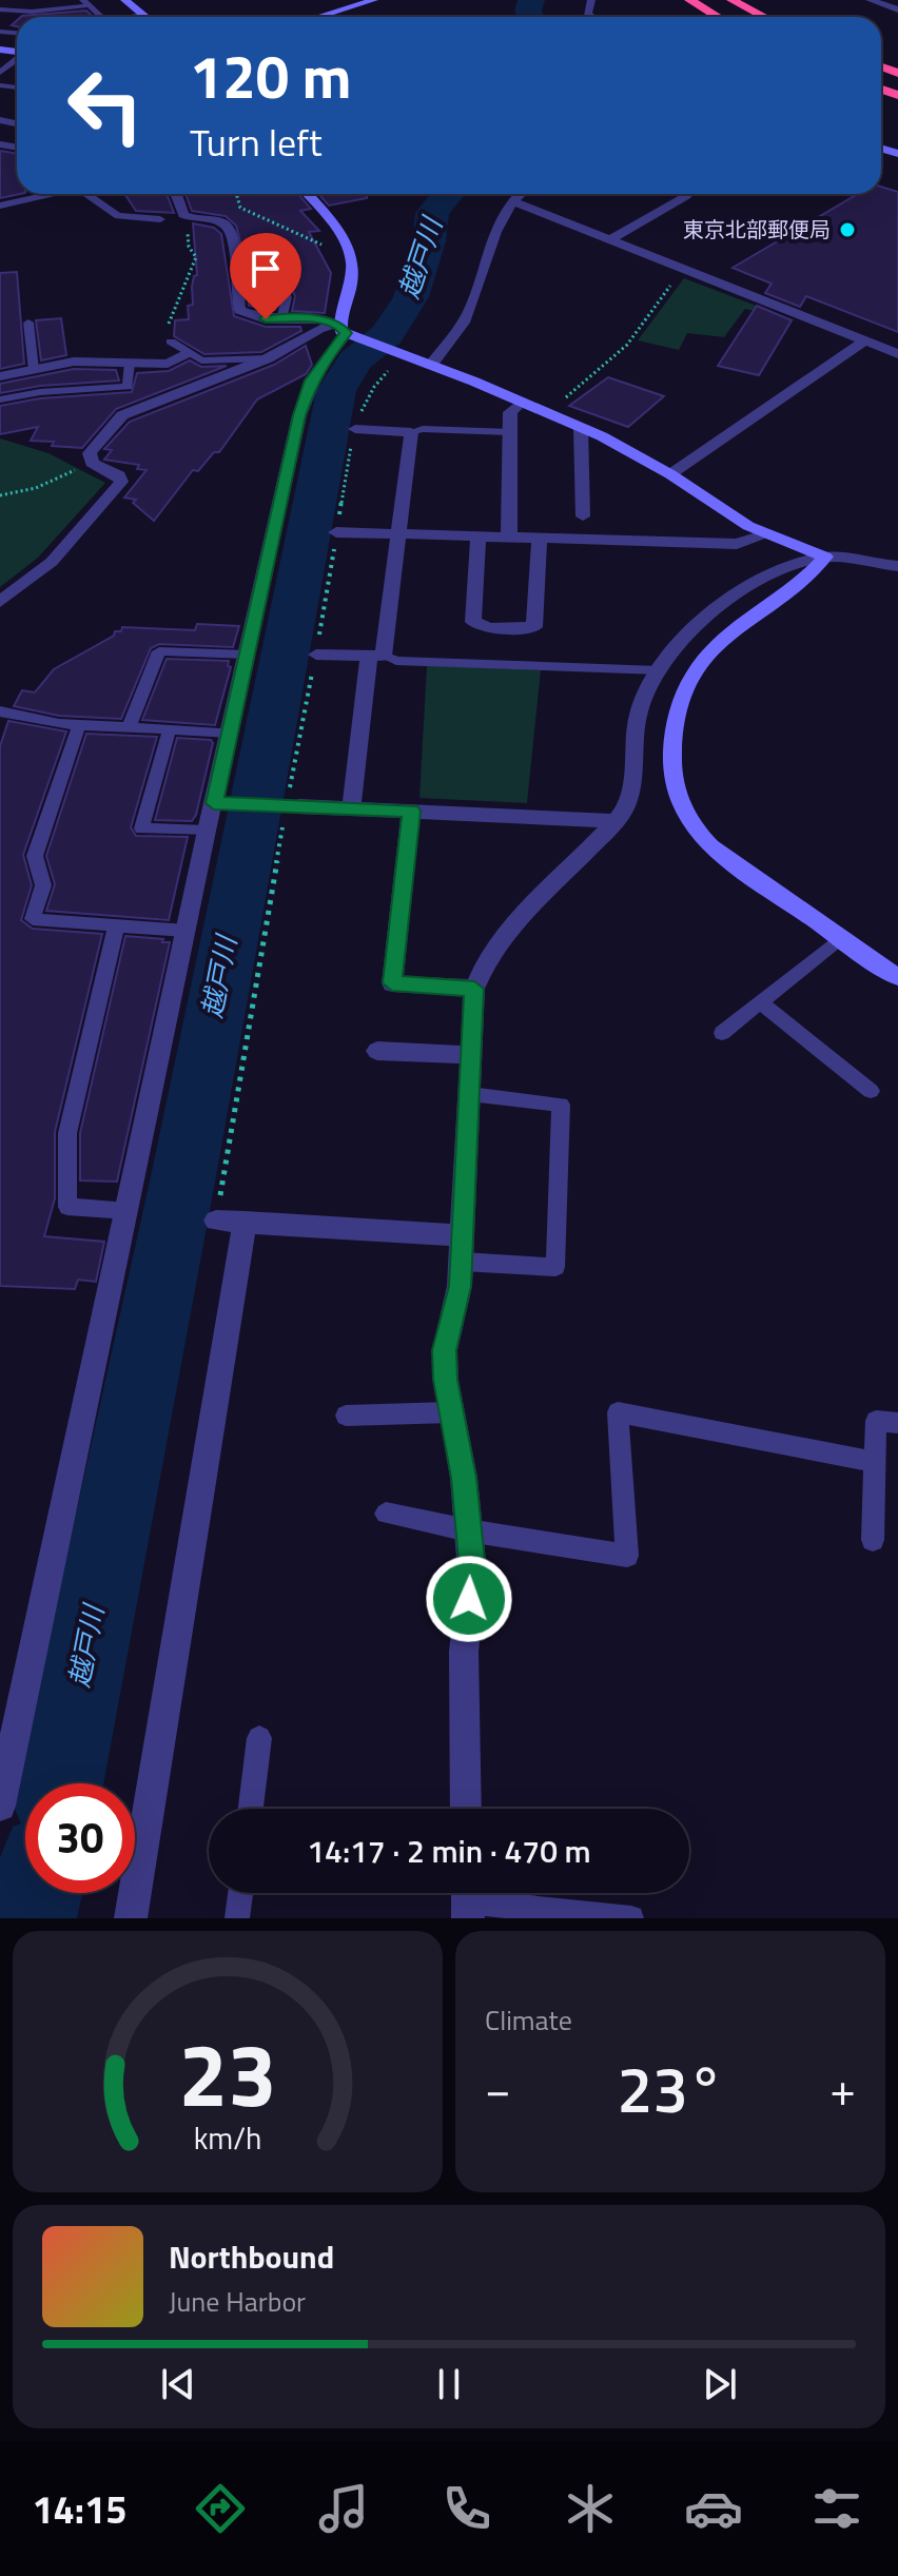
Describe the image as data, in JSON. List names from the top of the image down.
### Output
{
  "water": ["越戸川"],
  "places": ["東京北部郵便局"],
  "page": {
    "turn": ["120 m", "Turn left"],
    "limit": "30",
    "trip": "14:17 · 2 min · 470 m",
    "tile": "Climate",
    "heat": ["−", "23°", "+"],
    "song": ["Northbound", "June Harbor"],
    "tabs": "14:15",
    "gauge": ["23", "km/h"]
  }
}
